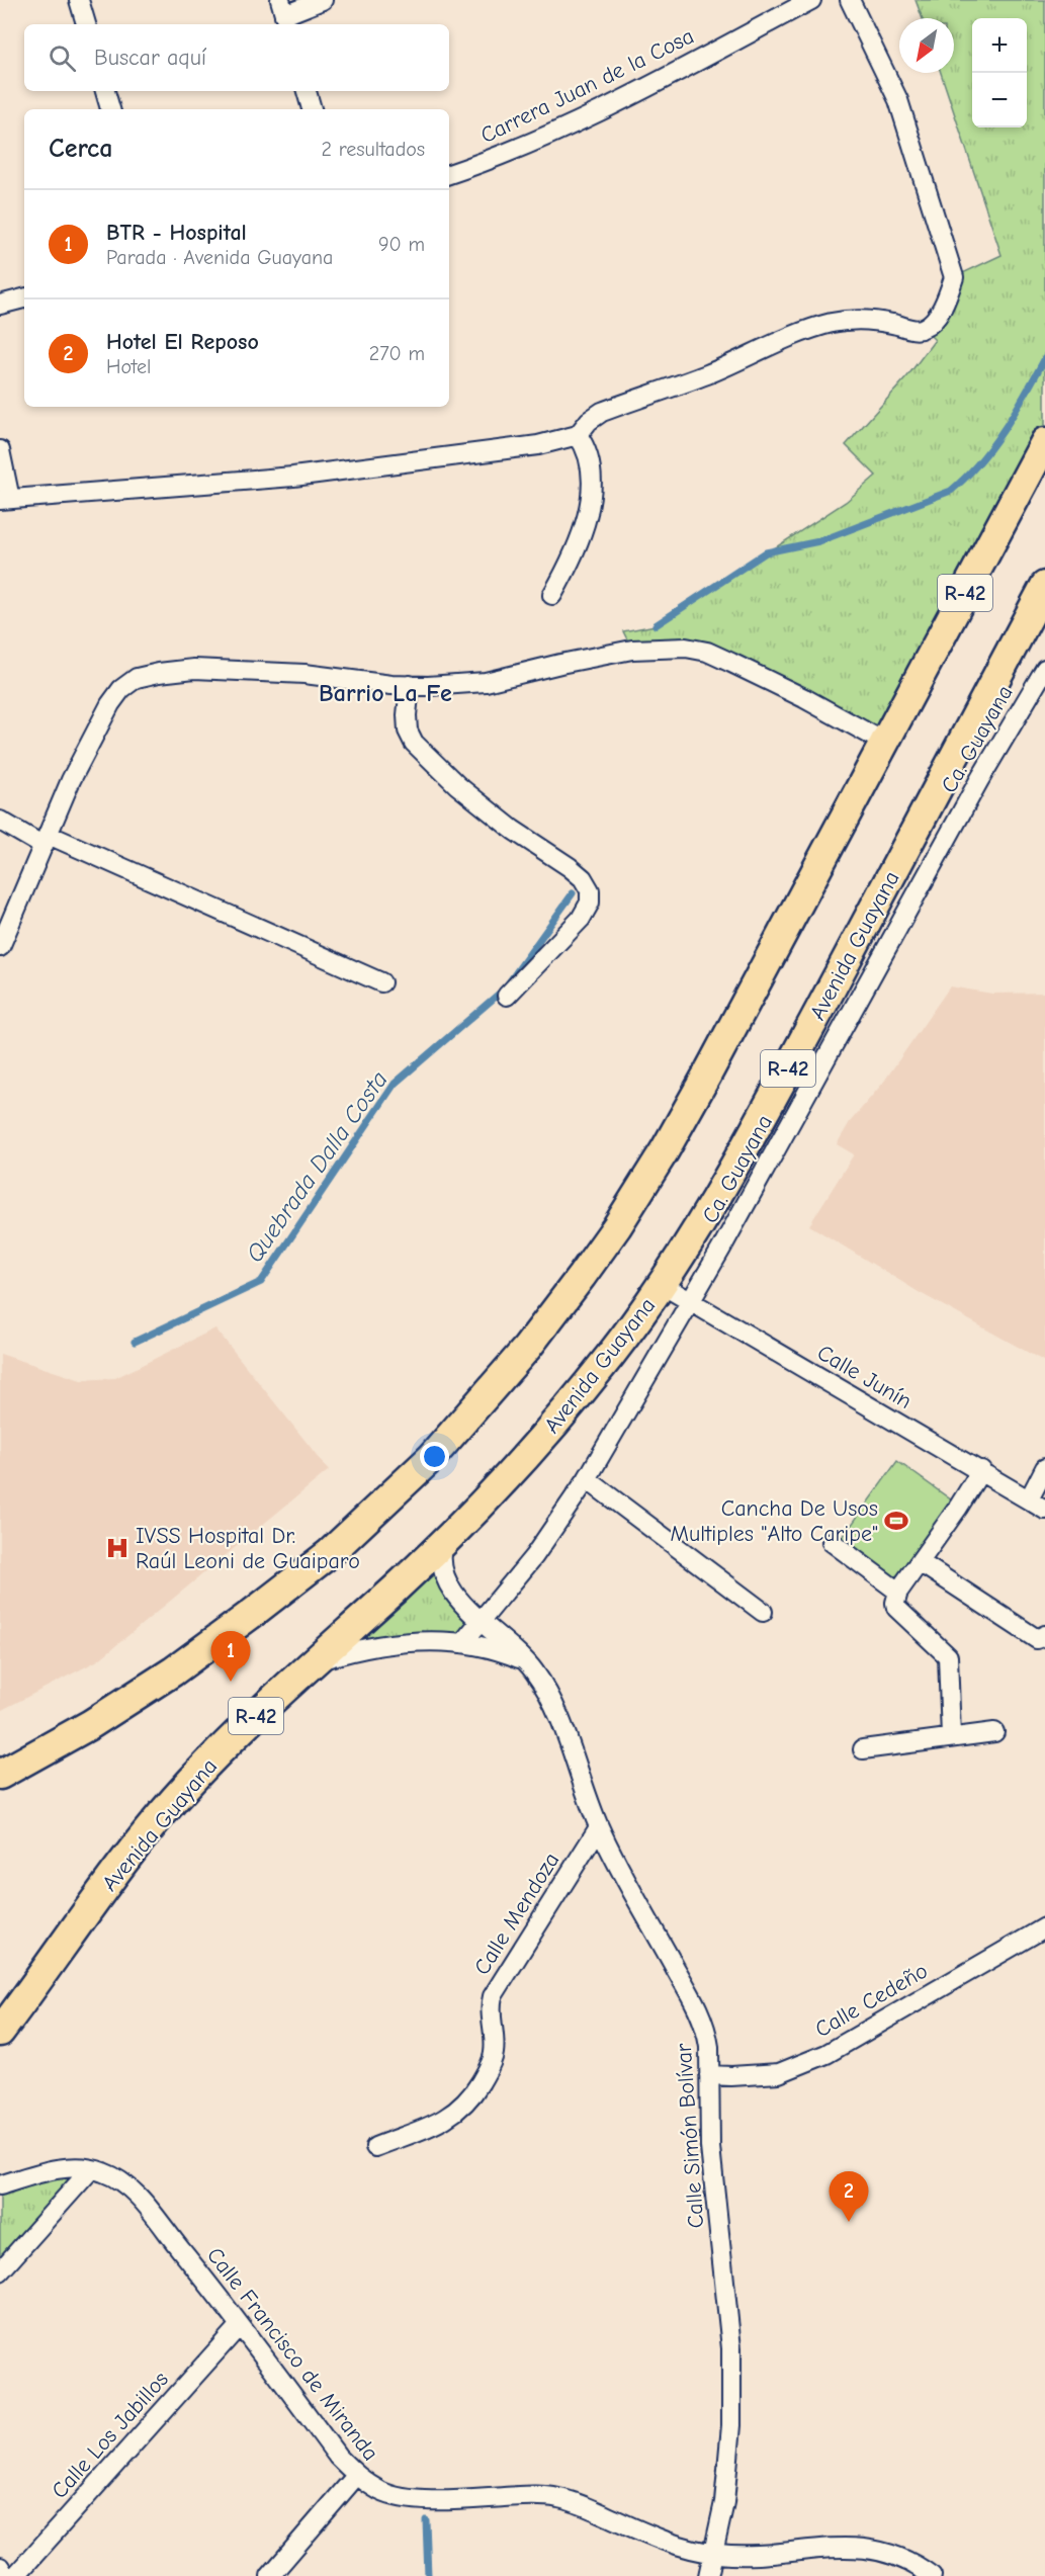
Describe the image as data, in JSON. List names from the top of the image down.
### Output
{
  "streets": {
    "main road": ["R-42", "Avenida Guayana"],
    "street": [
      "Carrera Juan de la Cosa",
      "Ca. Guayana",
      "Calle Junín",
      "Calle Mendoza",
      "Calle Cedeño",
      "Calle Simón Bolívar",
      "Calle Francisco de Miranda",
      "Calle Los Jabillos"
    ]
  },
  "crossings": [
    ["Ca. Guayana", "Calle Junín"],
    ["Ca. Guayana", "Calle Simón Bolívar"],
    ["Avenida Guayana", "Calle Junín"],
    ["Avenida Guayana", "Calle Simón Bolívar"],
    ["Calle Mendoza", "Calle Simón Bolívar"],
    ["Calle Cedeño", "Calle Simón Bolívar"],
    ["Calle Simón Bolívar", "Calle Francisco de Miranda"],
    ["Calle Francisco de Miranda", "Calle Los Jabillos"]
  ],
  "districts": ["Barrio La Fe"],
  "water": ["Quebrada Dalla Costa"],
  "places": {
    "sports": ["Cancha De Usos Multiples \"Alto Caripe\""],
    "hospital": ["IVSS Hospital Dr. Raúl Leoni de Guaiparo"]
  },
  "north": "bottom left",
  "page": {
    "map_buttons": ["+", "−"],
    "search": "Buscar aquí",
    "heading": ["Cerca", "2 resultados"],
    "list": [
      {
        "mark": "1",
        "name": "BTR - Hospital",
        "note": "Parada · Avenida Guayana",
        "value": "90 m"
      },
      {
        "mark": "2",
        "name": "Hotel El Reposo",
        "note": "Hotel",
        "value": "270 m"
      }
    ],
    "pins": ["1", "2"]
  }
}
